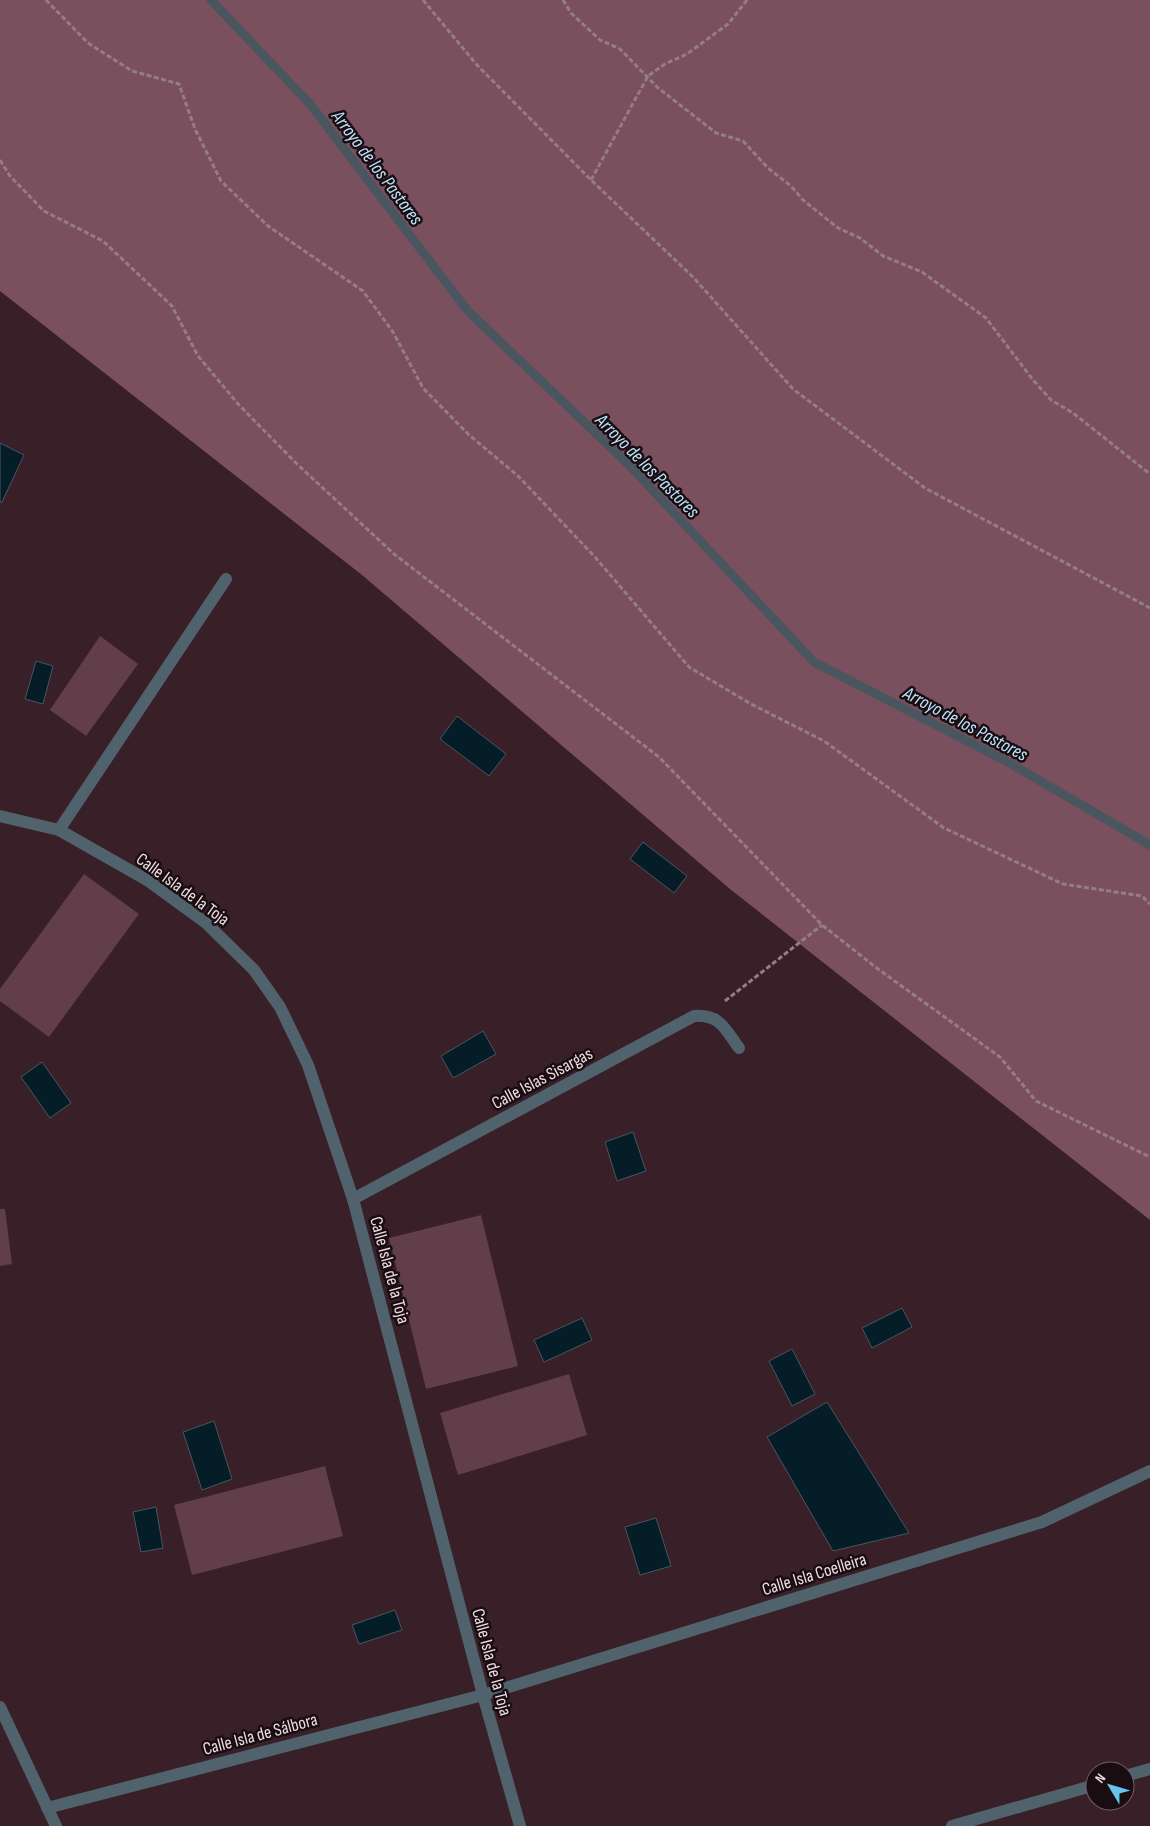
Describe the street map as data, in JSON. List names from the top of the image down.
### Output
{
  "streets": {
    "street": [
      "Calle Isla de la Toja",
      "Calle Islas Sisargas",
      "Calle Isla Coelleira",
      "Calle Isla de Sálbora"
    ]
  },
  "crossings": [
    ["Calle Isla de la Toja", "Calle Islas Sisargas"],
    ["Calle Isla de la Toja", "Calle Isla Coelleira"],
    ["Calle Isla de la Toja", "Calle Isla de Sálbora"],
    ["Calle Isla Coelleira", "Calle Isla de Sálbora"]
  ],
  "water": ["Arroyo de los Pastores"],
  "north": "top left"
}
